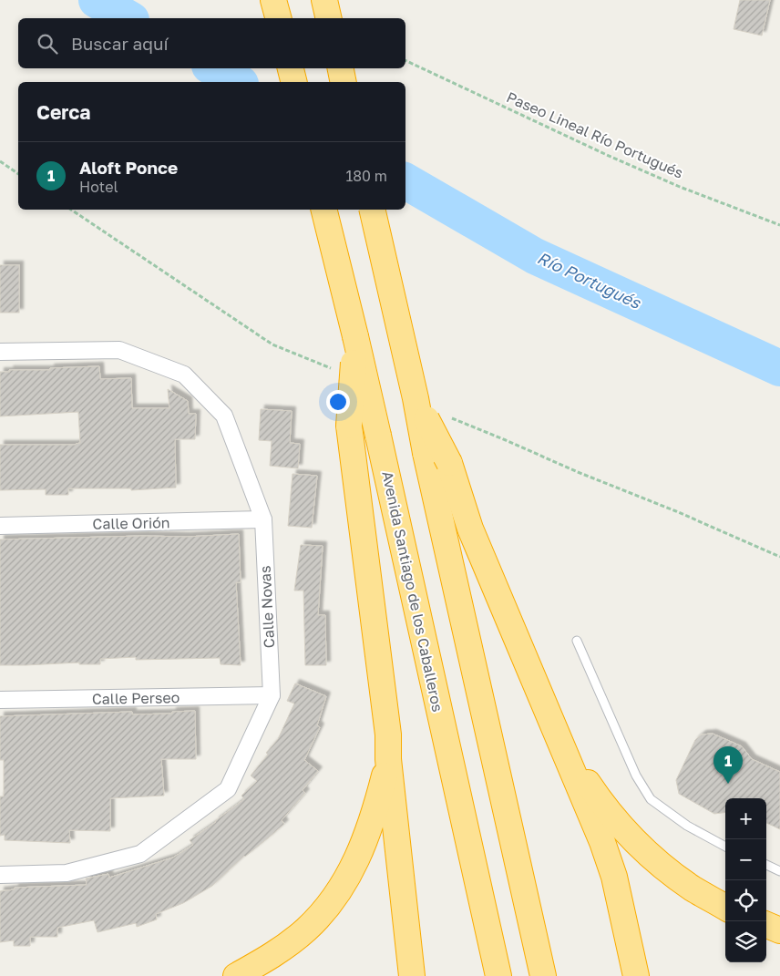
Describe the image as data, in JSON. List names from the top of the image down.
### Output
{
  "streets": {
    "highway": ["Avenida Santiago de los Caballeros"],
    "street": ["Calle Orión", "Calle Novas", "Calle Perseo"],
    "path": ["Paseo Lineal Río Portugués"]
  },
  "crossings": [
    ["Calle Orión", "Calle Novas"],
    ["Calle Novas", "Calle Perseo"]
  ],
  "water": ["Río Portugués"],
  "page": {
    "search": "Buscar aquí",
    "heading": "Cerca",
    "list": [
      {
        "mark": "1",
        "name": "Aloft Ponce",
        "note": "Hotel",
        "value": "180 m"
      }
    ],
    "pins": "1",
    "map_buttons": ["+", "−"]
  }
}
